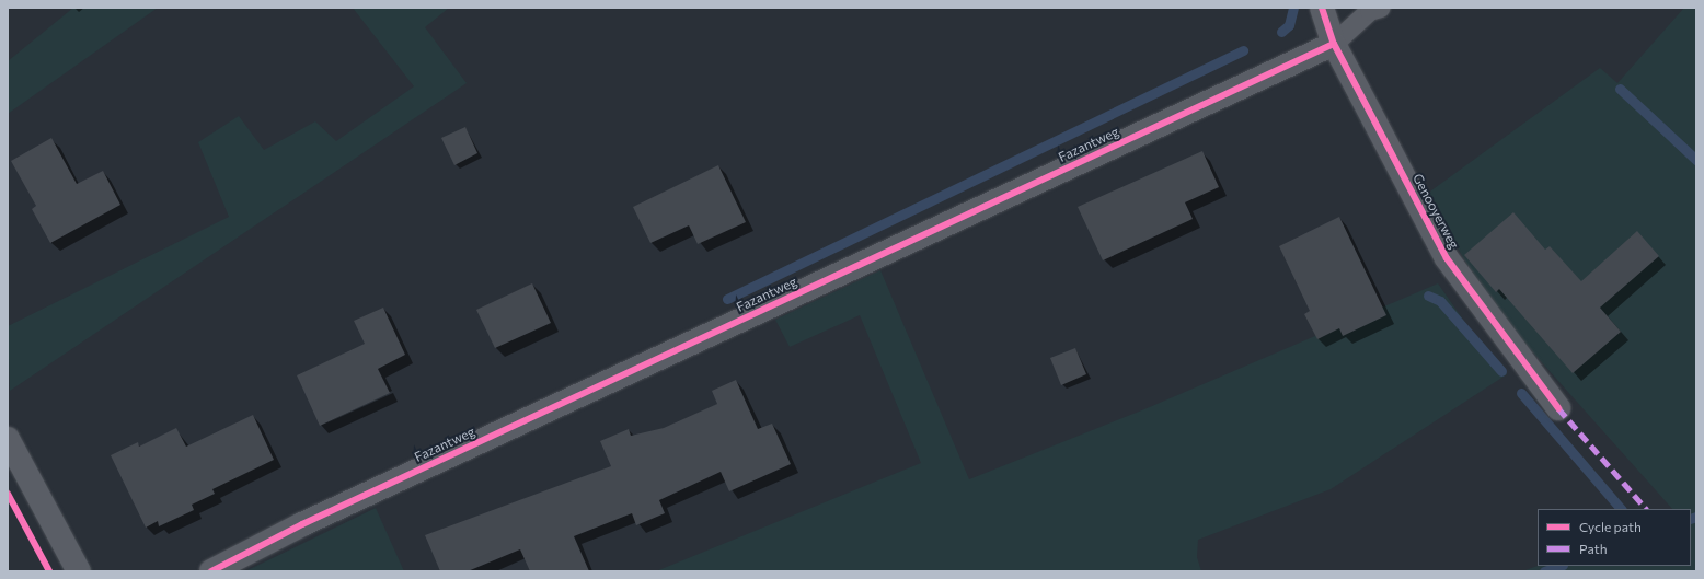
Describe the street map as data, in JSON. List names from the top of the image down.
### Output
{
  "streets": {
    "street": ["Fazantweg", "Genooyerweg"]
  },
  "crossings": [
    ["Fazantweg", "Genooyerweg"]
  ],
  "legend": ["Cycle path", "Path"]
}
